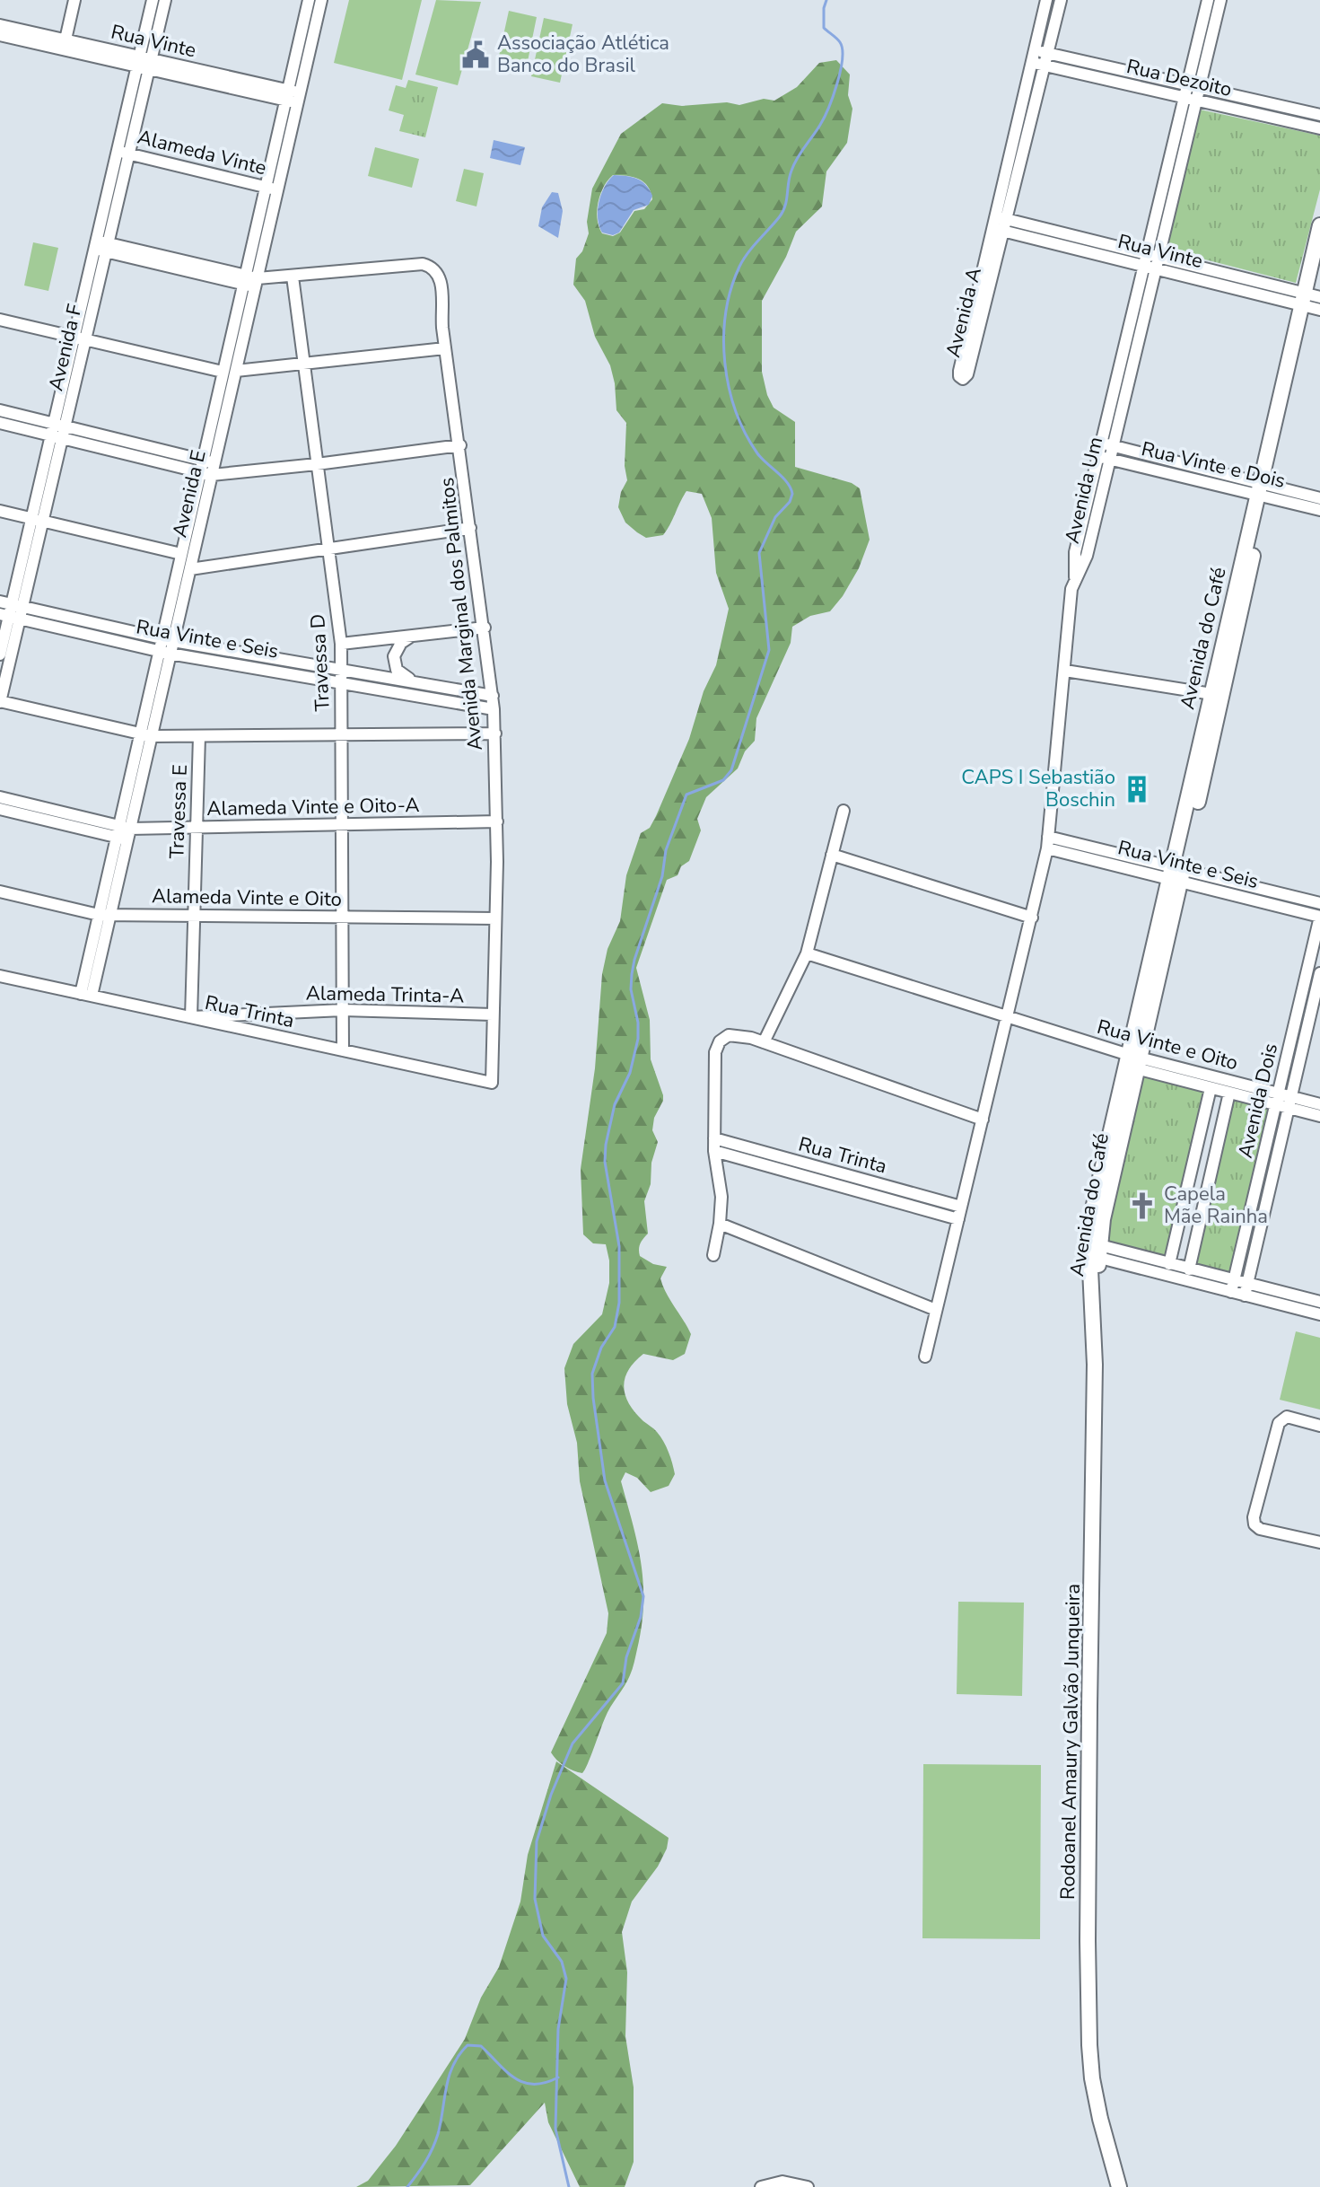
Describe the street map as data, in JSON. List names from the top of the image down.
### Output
{
  "streets": {
    "main road": ["Avenida do Café", "Rodoanel Amaury Galvão Junqueira"],
    "street": [
      "Rua Vinte",
      "Rua Dezoito",
      "Alameda Vinte",
      "Avenida A",
      "Avenida F",
      "Rua Vinte e Dois",
      "Avenida Um",
      "Avenida E",
      "Avenida Marginal dos Palmitos",
      "Rua Vinte e Seis",
      "Travessa D",
      "Alameda Vinte e Oito-A",
      "Travessa E",
      "Alameda Vinte e Oito",
      "Alameda Trinta-A",
      "Rua Trinta",
      "Rua Vinte e Oito",
      "Avenida Dois"
    ]
  },
  "crossings": [
    ["Rua Vinte", "Avenida A"],
    ["Rua Vinte", "Avenida F"],
    ["Rua Vinte", "Avenida Um"],
    ["Rua Vinte", "Avenida E"],
    ["Rua Vinte", "Avenida do Café"],
    ["Rua Dezoito", "Avenida A"],
    ["Rua Dezoito", "Avenida Um"],
    ["Alameda Vinte", "Avenida F"],
    ["Alameda Vinte", "Avenida E"],
    ["Avenida F", "Rua Vinte e Seis"],
    ["Rua Vinte e Dois", "Avenida Um"],
    ["Rua Vinte e Dois", "Avenida do Café"],
    ["Avenida Um", "Rua Vinte e Seis"],
    ["Avenida Um", "Rua Trinta"],
    ["Avenida Um", "Rua Vinte e Oito"],
    ["Avenida E", "Rua Vinte e Seis"],
    ["Avenida E", "Alameda Vinte e Oito-A"],
    ["Avenida E", "Alameda Vinte e Oito"],
    ["Avenida E", "Rua Trinta"],
    ["Avenida Marginal dos Palmitos", "Rua Vinte e Seis"],
    ["Avenida Marginal dos Palmitos", "Travessa D"],
    ["Avenida Marginal dos Palmitos", "Alameda Vinte e Oito-A"],
    ["Avenida Marginal dos Palmitos", "Alameda Vinte e Oito"],
    ["Avenida Marginal dos Palmitos", "Alameda Trinta-A"],
    ["Avenida Marginal dos Palmitos", "Rua Trinta"],
    ["Avenida do Café", "Rua Vinte e Seis"],
    ["Avenida do Café", "Rua Vinte e Oito"],
    ["Avenida do Café", "Rodoanel Amaury Galvão Junqueira"],
    ["Rua Vinte e Seis", "Travessa D"],
    ["Rua Vinte e Seis", "Avenida Dois"],
    ["Travessa D", "Alameda Vinte e Oito-A"],
    ["Travessa D", "Alameda Vinte e Oito"],
    ["Travessa D", "Alameda Trinta-A"],
    ["Travessa D", "Rua Trinta"],
    ["Alameda Vinte e Oito-A", "Travessa E"],
    ["Travessa E", "Alameda Vinte e Oito"],
    ["Travessa E", "Alameda Trinta-A"],
    ["Travessa E", "Rua Trinta"],
    ["Alameda Trinta-A", "Rua Trinta"],
    ["Rua Vinte e Oito", "Avenida Dois"]
  ],
  "places": {
    "public building": ["Associação Atlética Banco do Brasil"],
    "building": ["CAPS I Sebastião Boschin"],
    "church": ["Capela Mãe Rainha"]
  }
}
